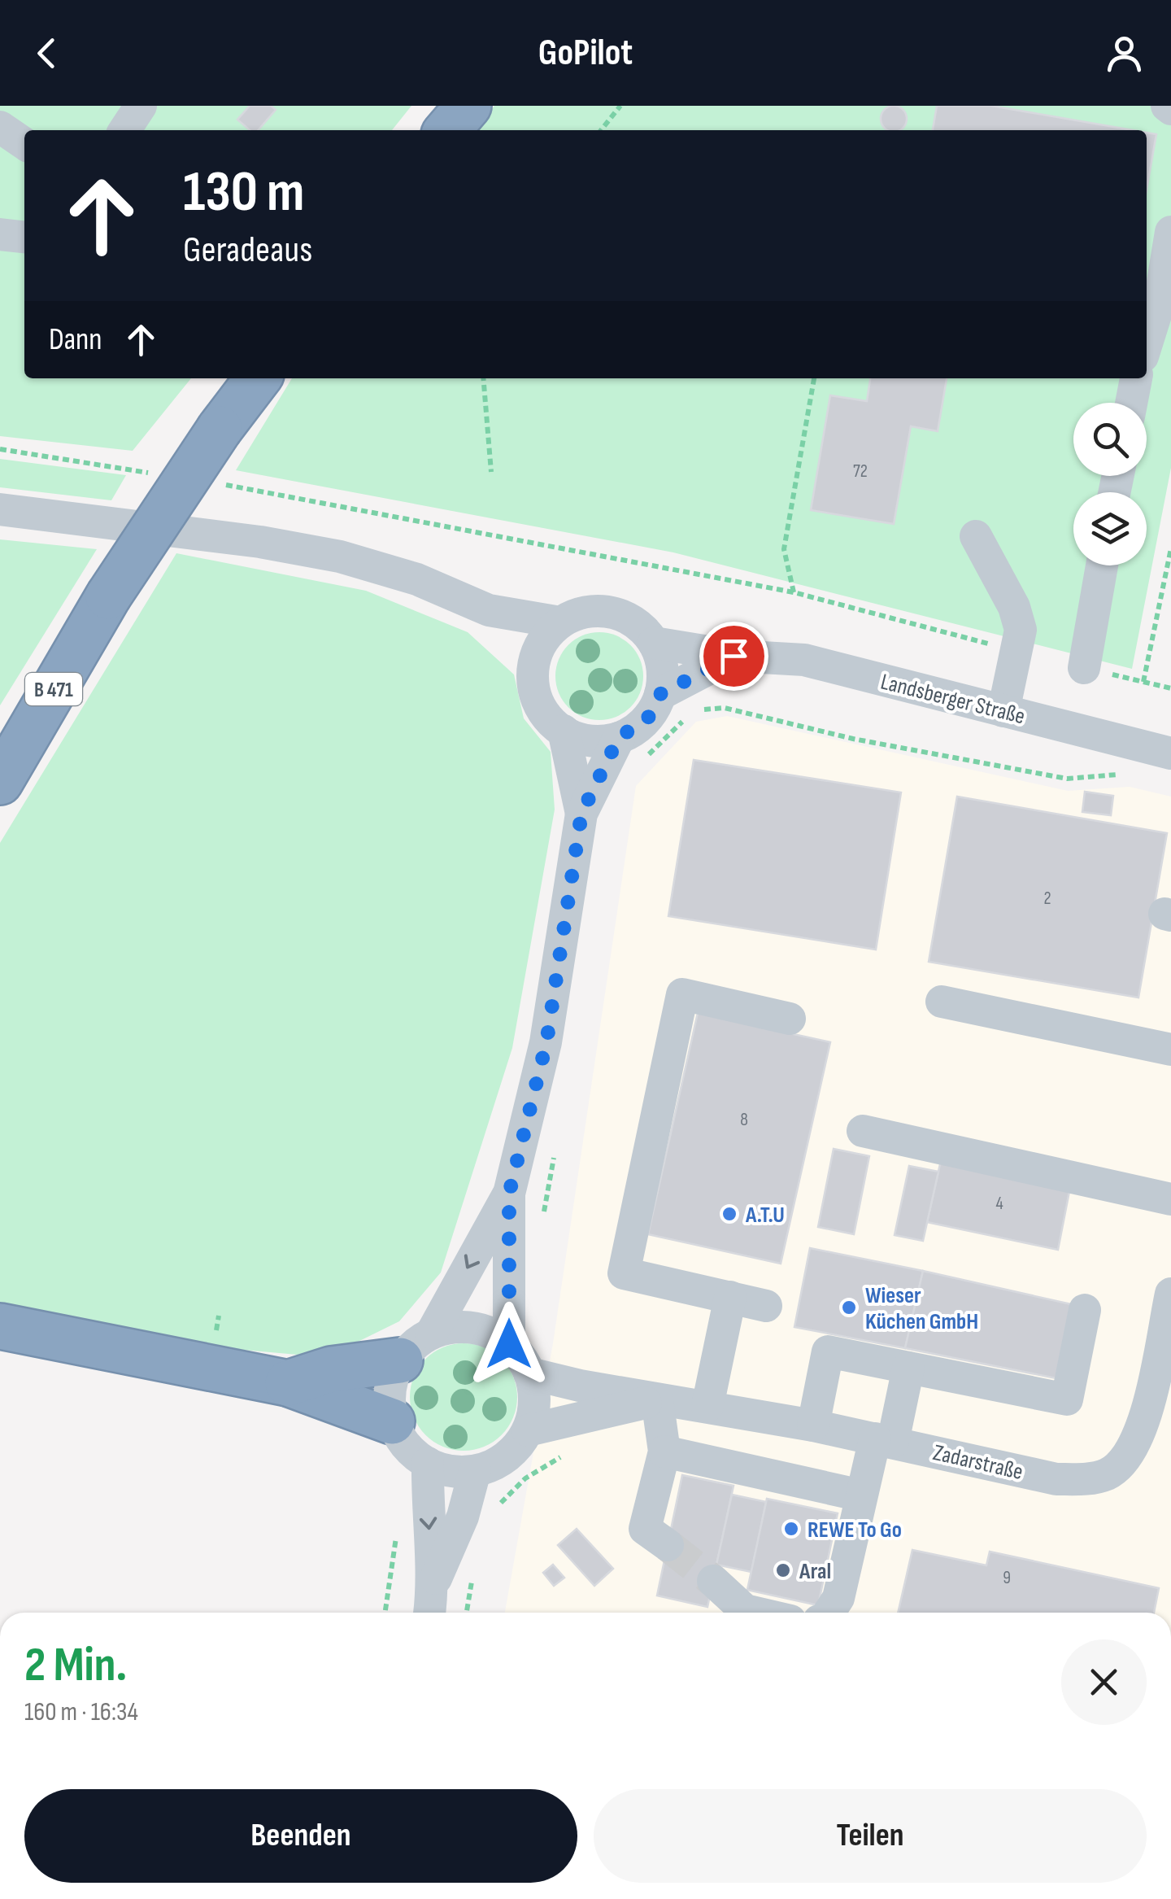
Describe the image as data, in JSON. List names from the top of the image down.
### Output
{
  "streets": {
    "highway": ["B 471"],
    "street": ["Landsberger Straße", "Zadarstraße"]
  },
  "places": [
    "A.T.U",
    "Wieser Küchen GmbH",
    "REWE To Go",
    "Aral"
  ],
  "house_numbers": [
    "72",
    "2",
    "8",
    "4",
    "9"
  ],
  "page": {
    "header": "GoPilot",
    "turn": ["130 m", "Geradeaus"],
    "then": "Dann",
    "heading": ["2 Min.", "160 m · 16:34"],
    "buttons": ["Beenden", "Teilen"]
  }
}
